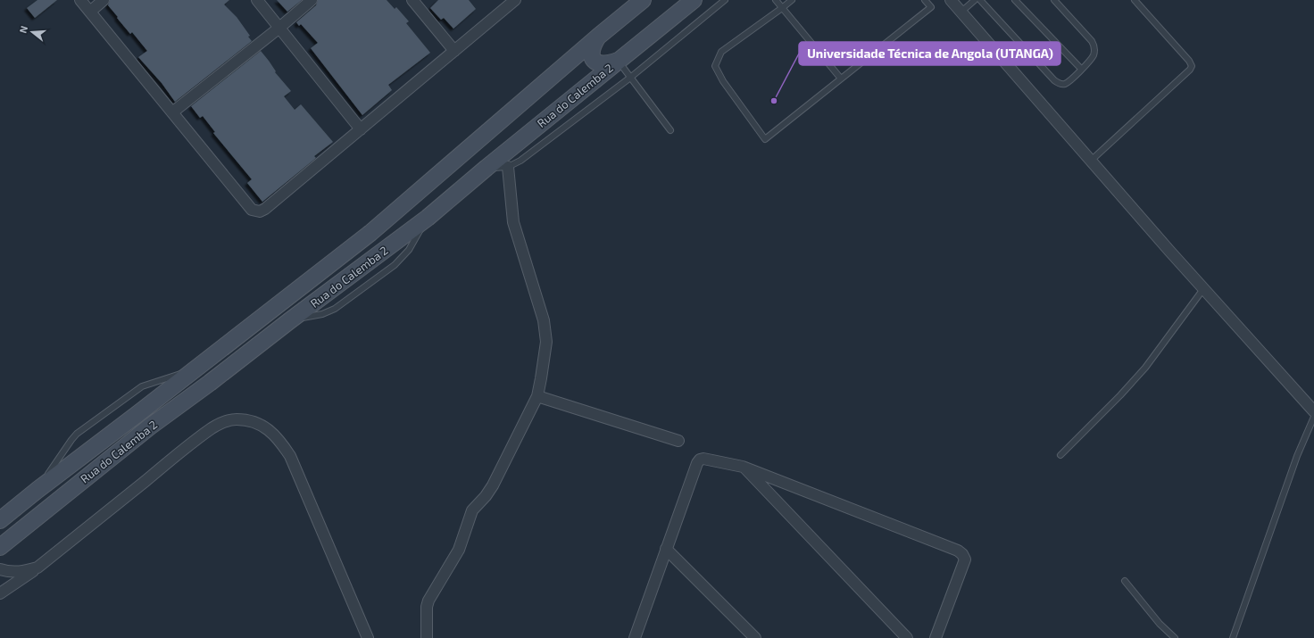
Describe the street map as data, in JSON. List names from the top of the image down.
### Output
{
  "streets": {
    "main road": ["Rua do Calemba 2"]
  },
  "places": ["Universidade Técnica de Angola (UTANGA)"],
  "north": "left"
}
